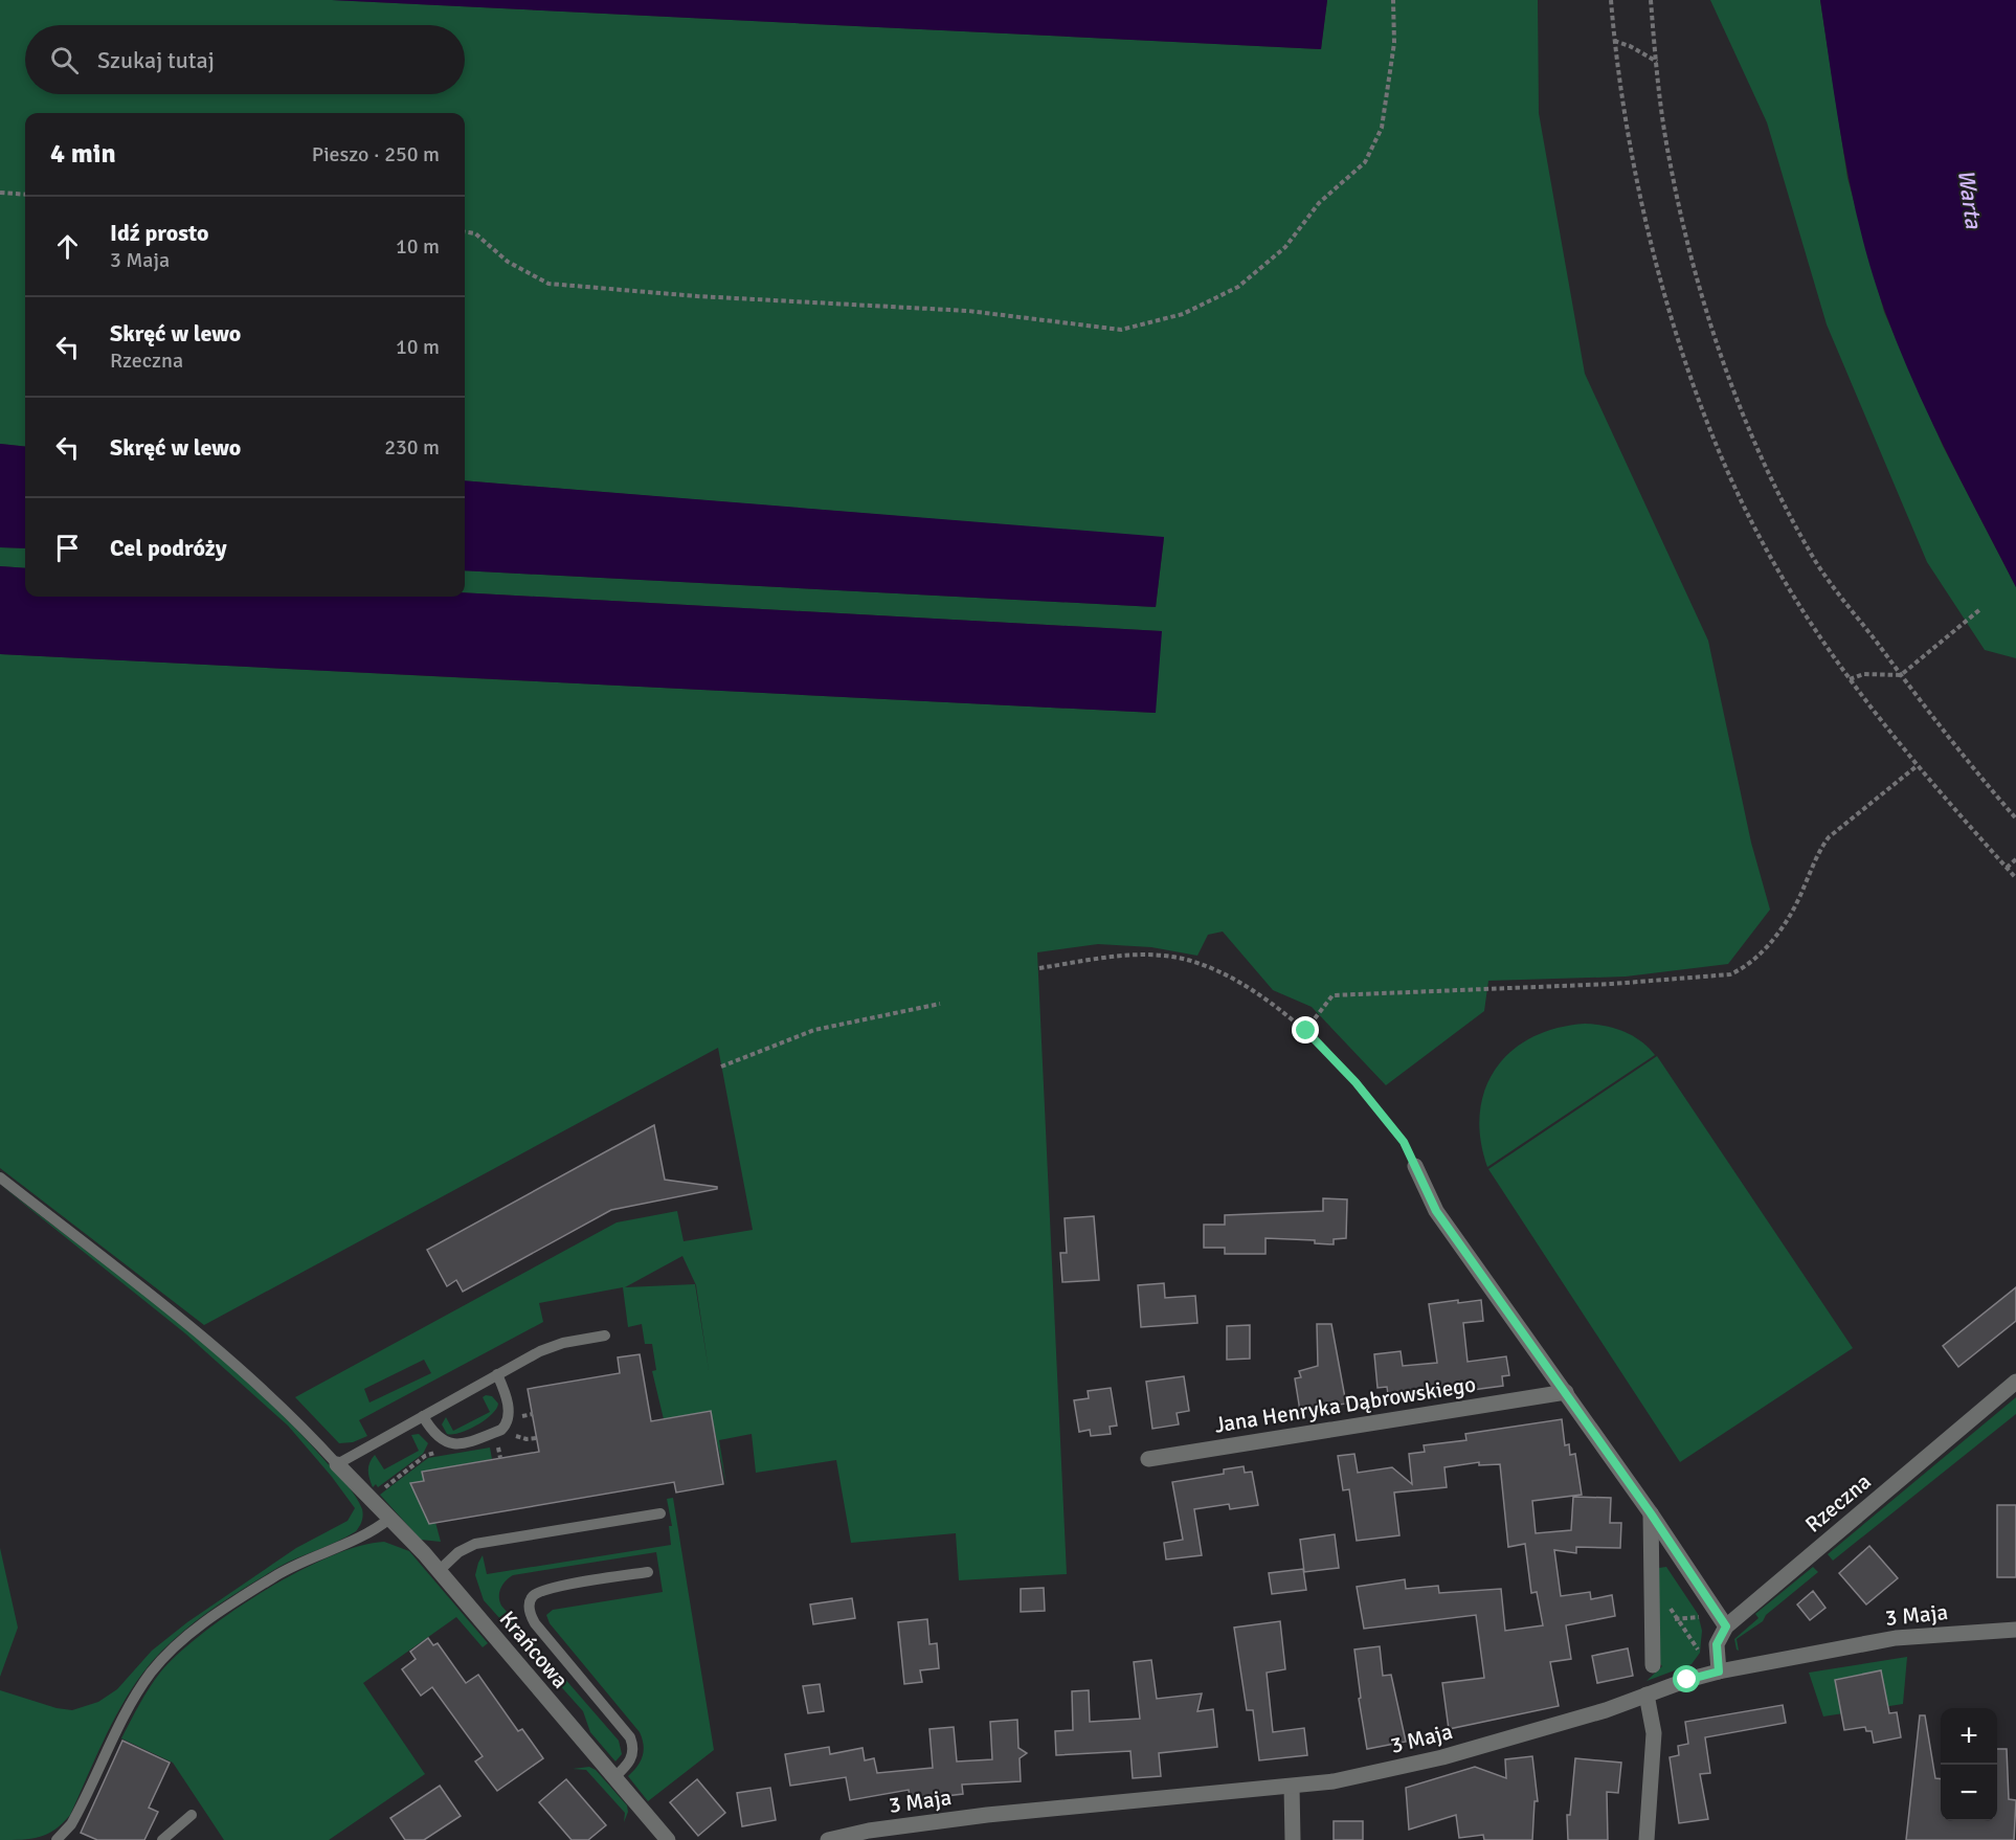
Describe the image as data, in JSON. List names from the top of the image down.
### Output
{
  "streets": {
    "street": [
      "Jana Henryka Dąbrowskiego",
      "Rzeczna",
      "3 Maja",
      "Krańcowa"
    ]
  },
  "water": ["Warta"],
  "page": {
    "search": "Szukaj tutaj",
    "heading": ["4 min", "Pieszo · 250 m"],
    "list": [
      ["Idź prosto", "3 Maja", "10 m"],
      ["Skręć w lewo", "Rzeczna", "10 m"],
      ["Skręć w lewo", "230 m"],
      "Cel podróży"
    ],
    "map_buttons": ["+", "−"]
  }
}
